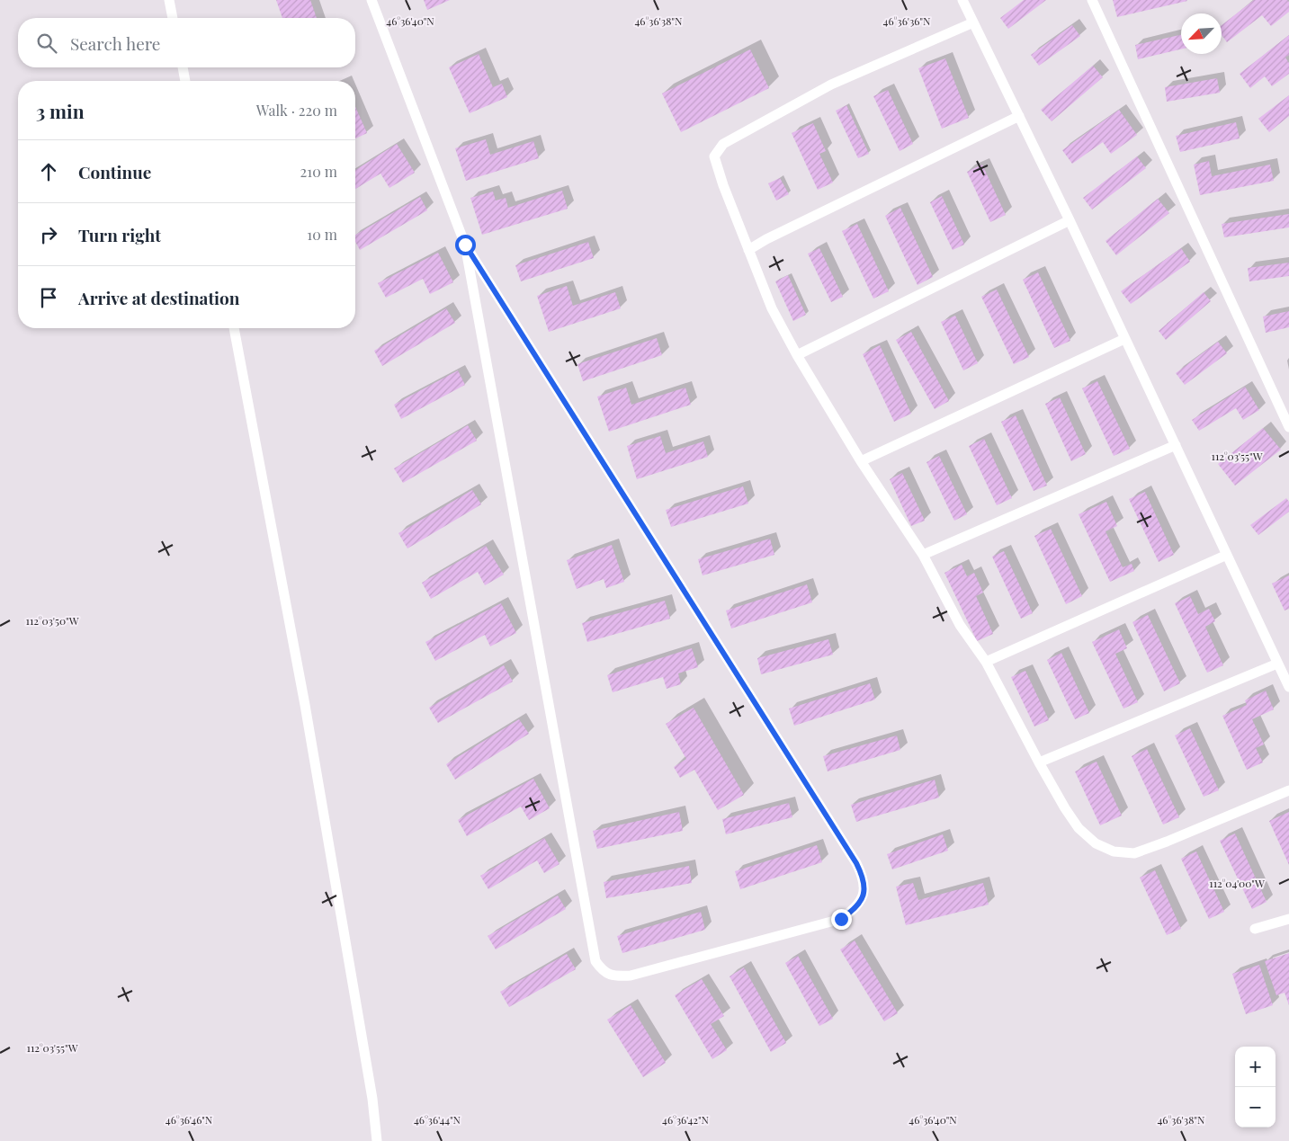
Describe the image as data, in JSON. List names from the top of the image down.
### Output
{
  "north": "bottom left",
  "page": {
    "search": "Search here",
    "heading": ["3 min", "Walk · 220 m"],
    "list": [
      ["Continue", "210 m"],
      ["Turn right", "10 m"],
      "Arrive at destination"
    ],
    "map_buttons": ["+", "−"]
  },
  "coordinates": [
    "46°36'36\"N",
    "46°36'40\"N",
    "46°36'38\"N",
    "112°03'55\"W",
    "112°03'50\"W",
    "112°04'00\"W",
    "46°36'46\"N",
    "46°36'44\"N",
    "46°36'42\"N"
  ]
}
